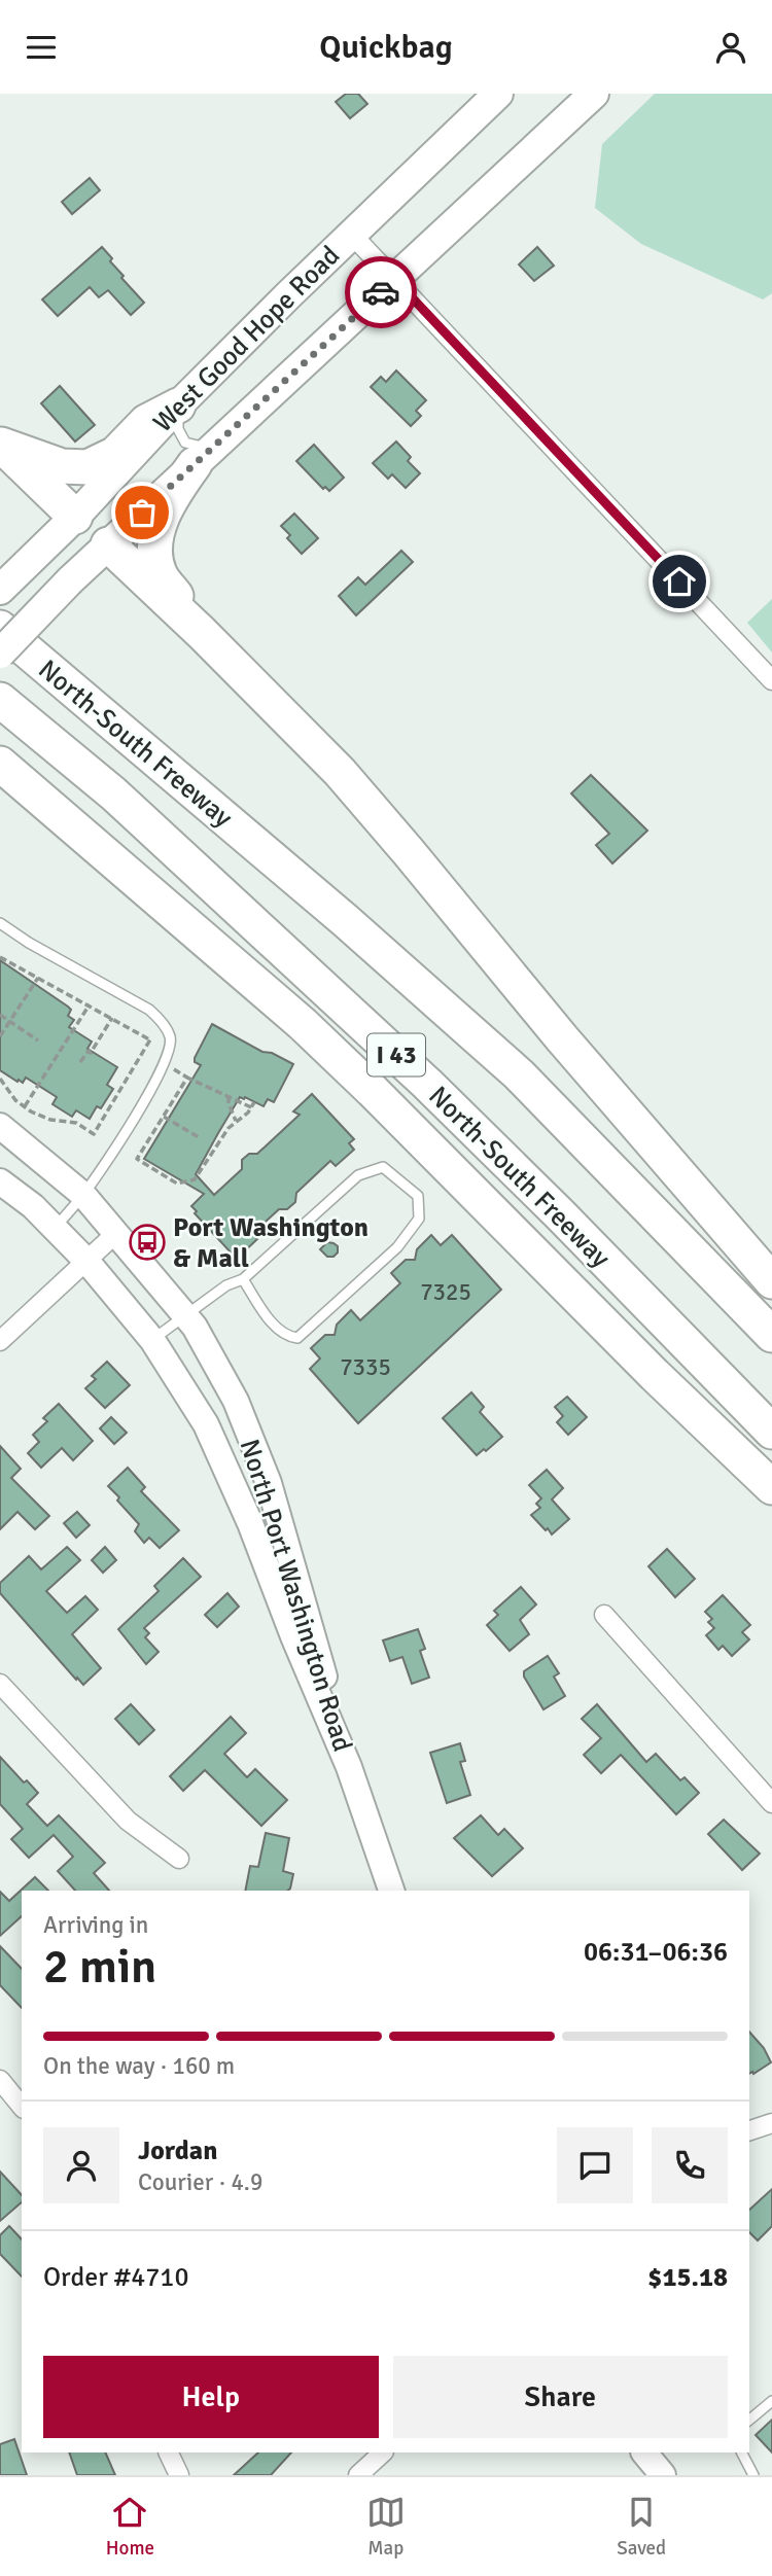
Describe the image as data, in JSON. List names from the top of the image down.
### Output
{
  "streets": {
    "highway": ["North-South Freeway", "I 43"],
    "main road": ["West Good Hope Road", "North Port Washington Road"]
  },
  "places": {
    "bus stop": ["Port Washington & Mall"]
  },
  "house_numbers": ["7325", "7335"],
  "page": {
    "header": "Quickbag",
    "heading": ["2 min", "Arriving in", "06:31–06:36"],
    "panel": [
      "Jordan",
      "Courier · 4.9",
      "Order #4710",
      "$15.18"
    ],
    "bar": "On the way · 160 m",
    "buttons": ["Help", "Share"],
    "tabs": ["Home", "Map", "Saved"]
  }
}
